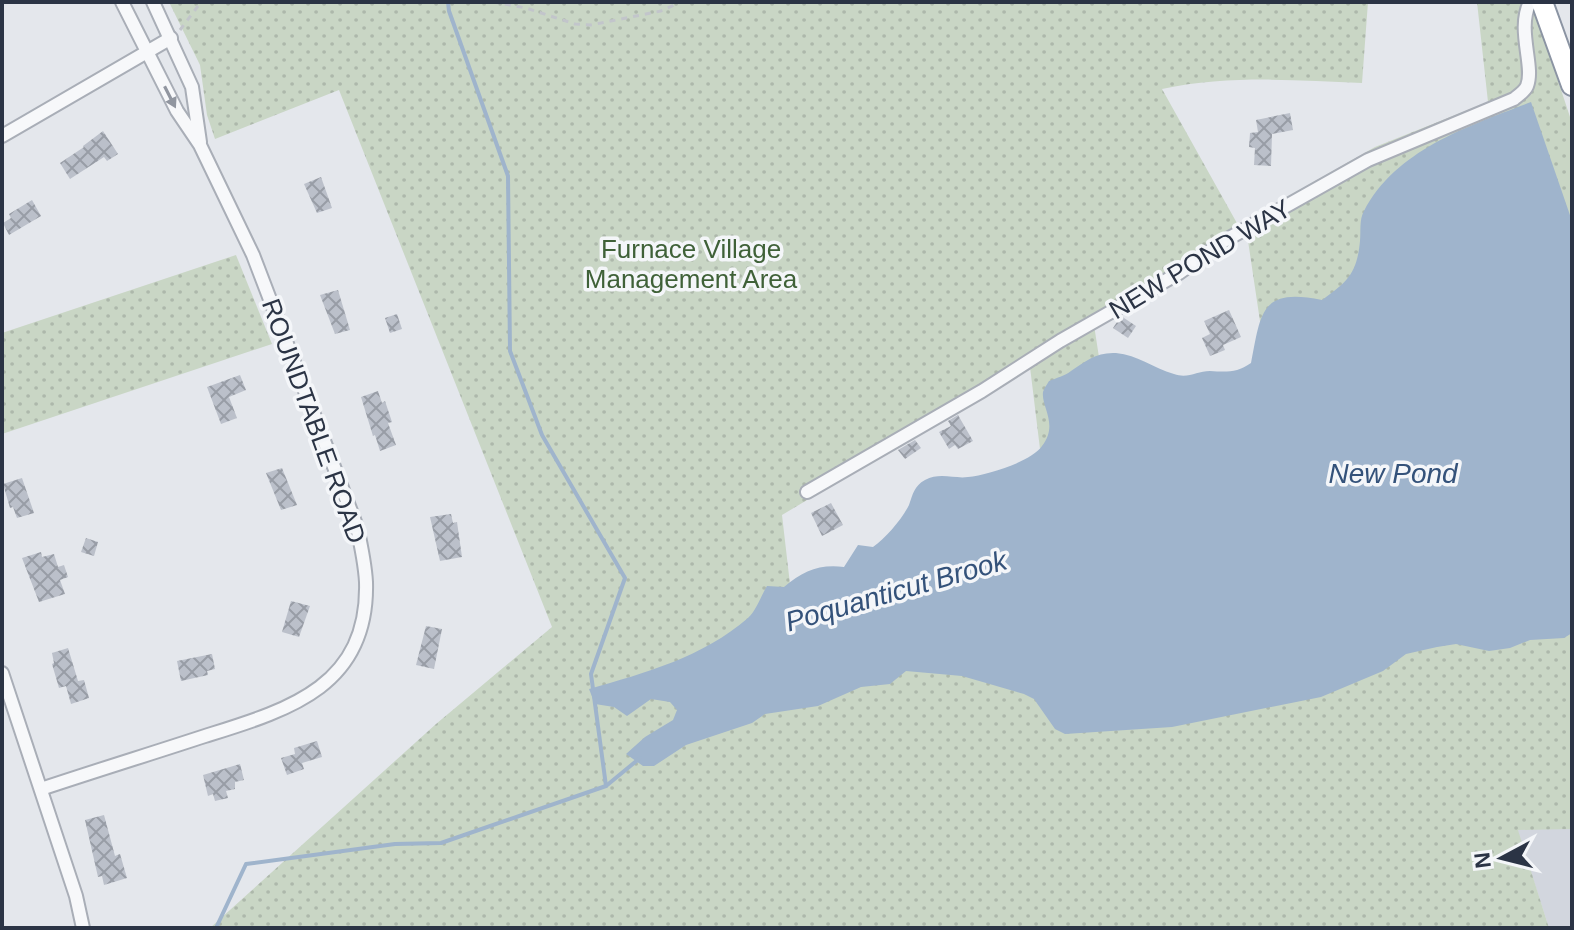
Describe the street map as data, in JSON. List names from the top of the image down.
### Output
{
  "streets": {
    "street": ["NEW POND WAY", "ROUNDTABLE ROAD"]
  },
  "water": ["New Pond", "Poquanticut Brook"],
  "parks": ["Furnace Village Management Area"],
  "north": "left"
}
